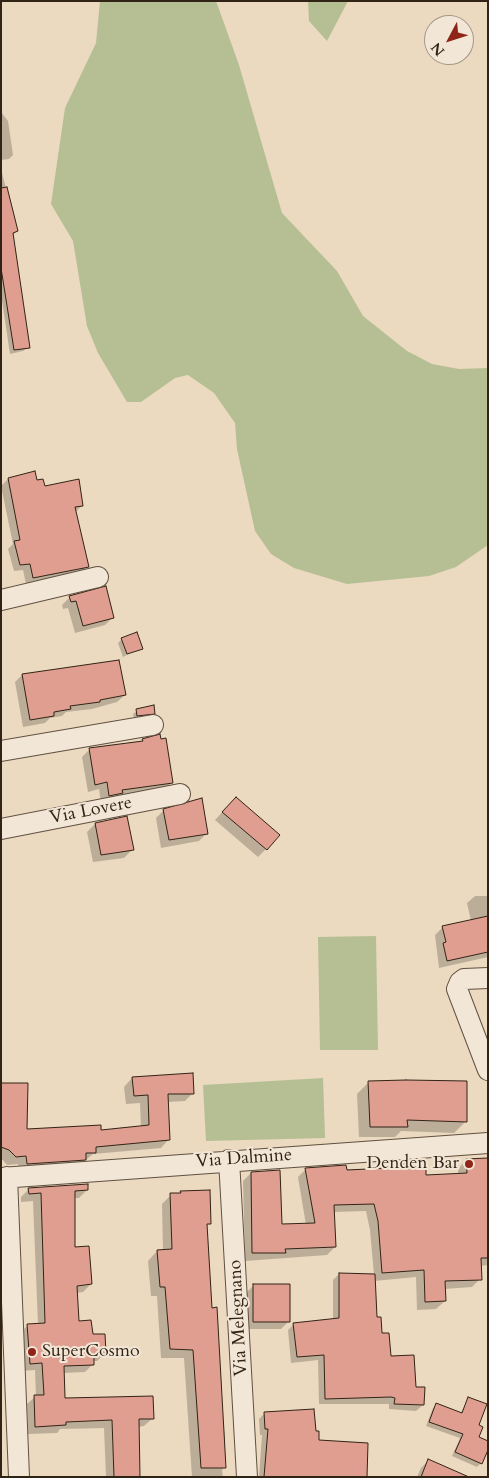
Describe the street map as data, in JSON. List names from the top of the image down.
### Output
{
  "streets": {
    "street": ["Via Lovere", "Via Dalmine", "Via Melegnano"]
  },
  "crossings": [
    ["Via Dalmine", "Via Melegnano"]
  ],
  "places": ["Denden Bar", "SuperCosmo"],
  "north": "bottom left"
}
